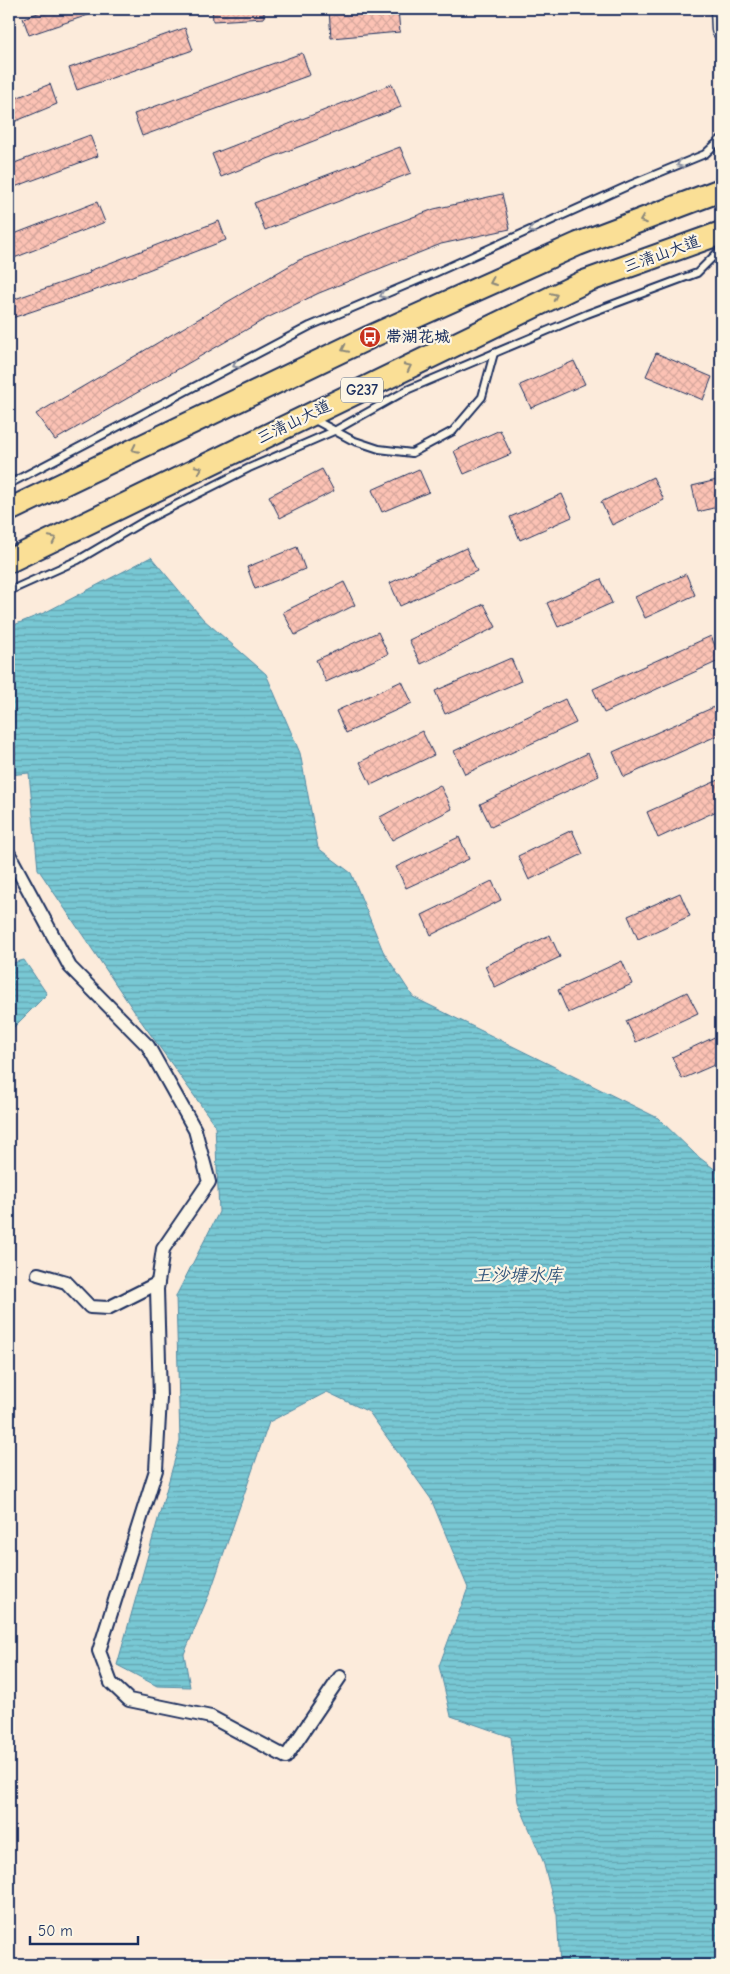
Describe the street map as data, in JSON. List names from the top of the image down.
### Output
{
  "streets": {
    "highway": ["三清山大道", "G237"]
  },
  "water": ["王沙塘水库"],
  "places": {
    "bus stop": ["带湖花城"]
  },
  "scale_bar": "50 m"
}
